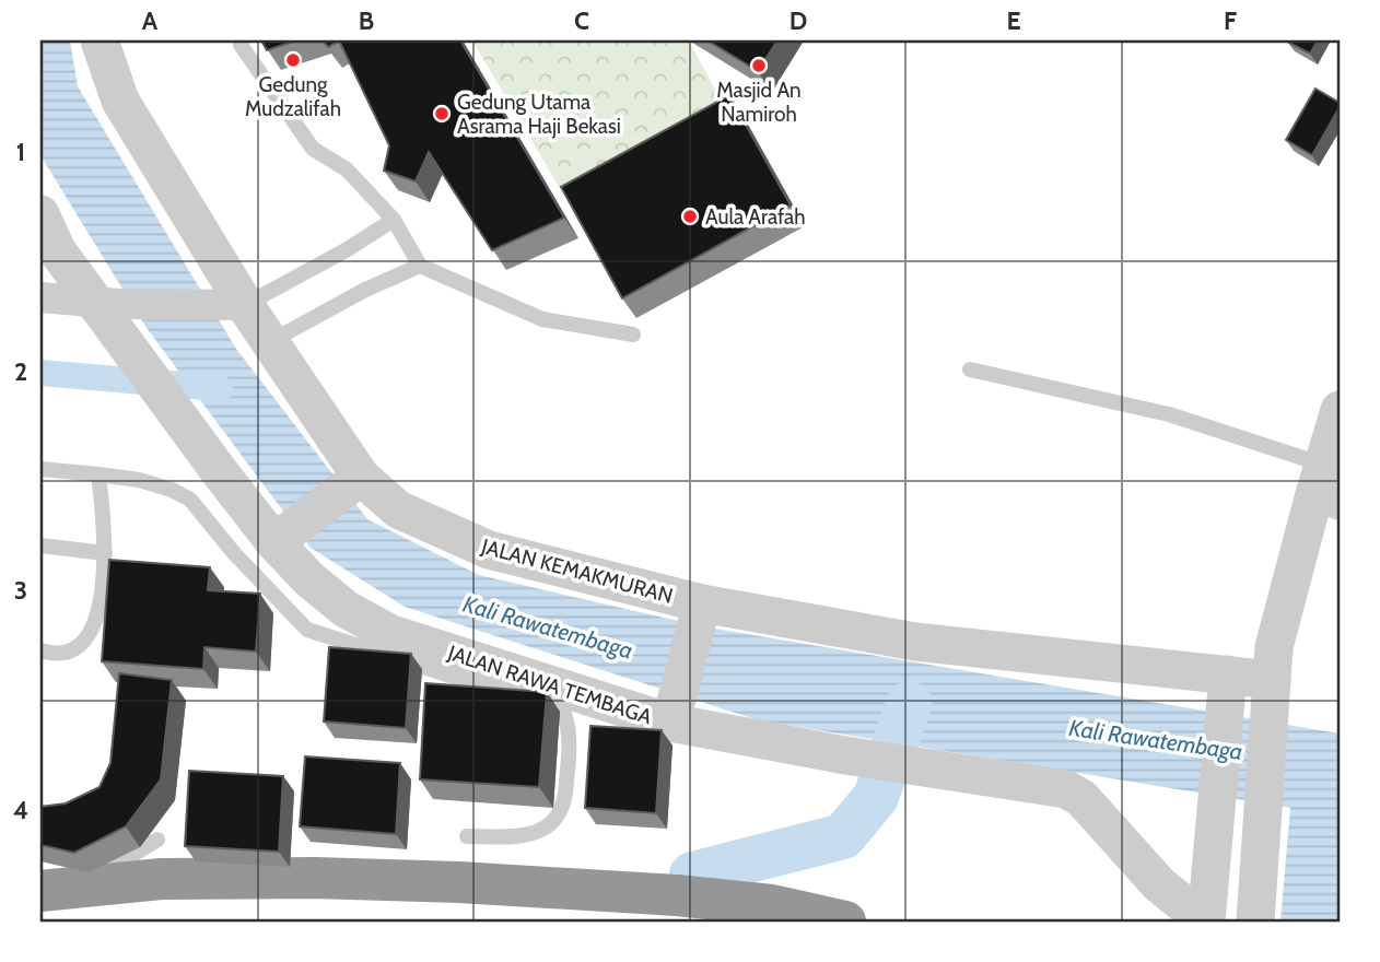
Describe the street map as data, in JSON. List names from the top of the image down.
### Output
{
  "streets": {
    "street": ["JALAN KEMAKMURAN", "JALAN RAWA TEMBAGA"]
  },
  "water": ["Kali Rawatembaga"],
  "places": [
    "Gedung Mudzalifah",
    "Masjid An Namiroh",
    "Gedung Utama Asrama Haji Bekasi",
    "Aula Arafah"
  ],
  "grid": {
    "columns": [
      "A",
      "B",
      "C",
      "D",
      "E",
      "F"
    ],
    "rows": [
      "1",
      "2",
      "3",
      "4"
    ]
  }
}
